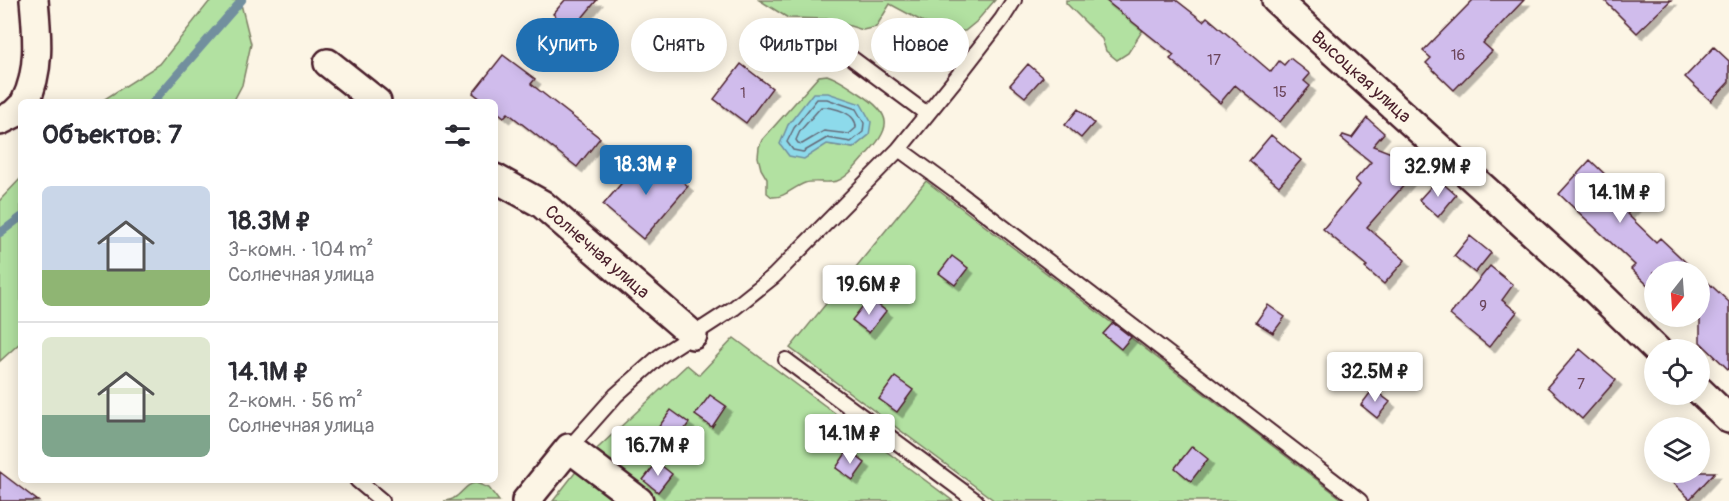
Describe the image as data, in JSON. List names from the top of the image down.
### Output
{
  "streets": {
    "street": ["Высоцкая улица", "Солнечная улица"]
  },
  "house_numbers": [
    "16",
    "17",
    "15",
    "1",
    "9",
    "7"
  ],
  "north": "bottom",
  "page": {
    "chip": [
      "Купить",
      "Снять",
      "Фильтры",
      "Новое"
    ],
    "heading": "Объектов: 7",
    "price": [
      "18.3M ₽",
      "32.9M ₽",
      "14.1M ₽",
      "19.6M ₽",
      "32.5M ₽",
      "14.1M ₽",
      "16.7M ₽"
    ],
    "list": [
      {
        "name": "18.3M ₽",
        "note": "3-комн. · 104 m² · Солнечная улица"
      },
      {
        "name": "14.1M ₽",
        "note": "2-комн. · 56 m² · Солнечная улица"
      }
    ]
  }
}
